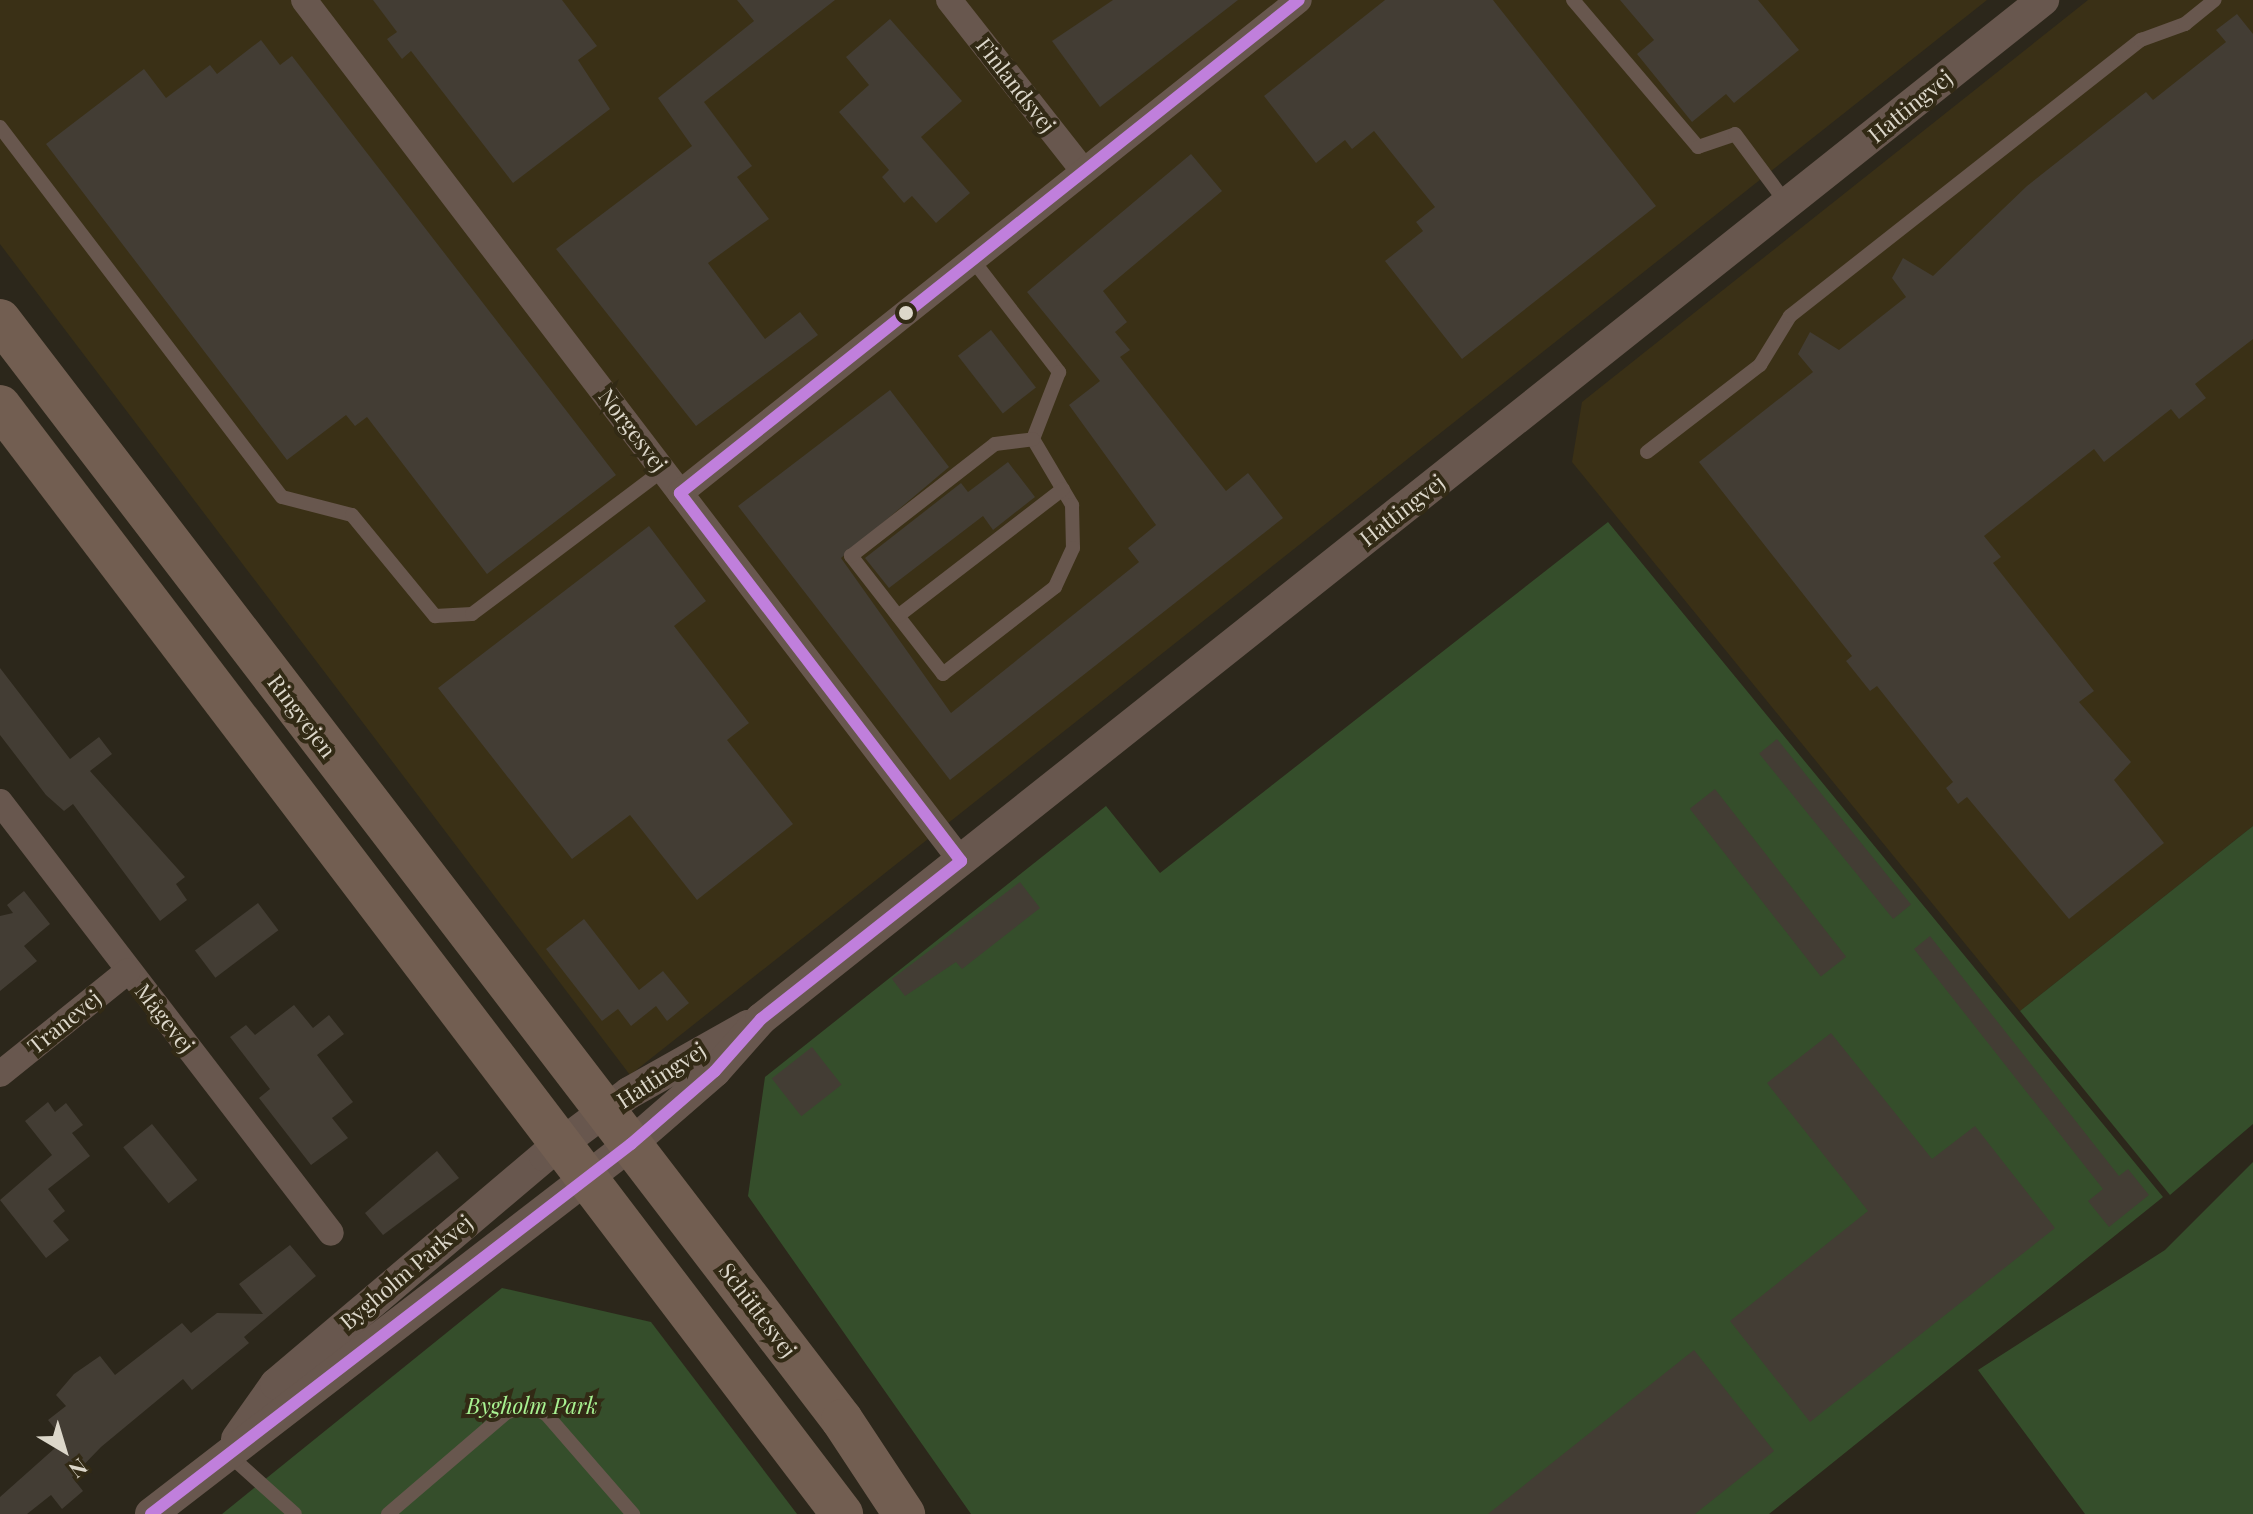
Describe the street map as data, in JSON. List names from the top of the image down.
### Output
{
  "streets": {
    "main road": ["Ringvejen", "Schüttesvej"],
    "street": [
      "Finlandsvej",
      "Hattingvej",
      "Norgesvej",
      "Mågevej",
      "Tranevej",
      "Bygholm Parkvej"
    ]
  },
  "crossings": [
    ["Hattingvej", "Norgesvej"],
    ["Hattingvej", "Ringvejen"],
    ["Hattingvej", "Bygholm Parkvej"],
    ["Hattingvej", "Schüttesvej"],
    ["Ringvejen", "Bygholm Parkvej"],
    ["Ringvejen", "Schüttesvej"],
    ["Mågevej", "Tranevej"],
    ["Bygholm Parkvej", "Schüttesvej"]
  ],
  "parks": ["Bygholm Park"],
  "north": "bottom right"
}
